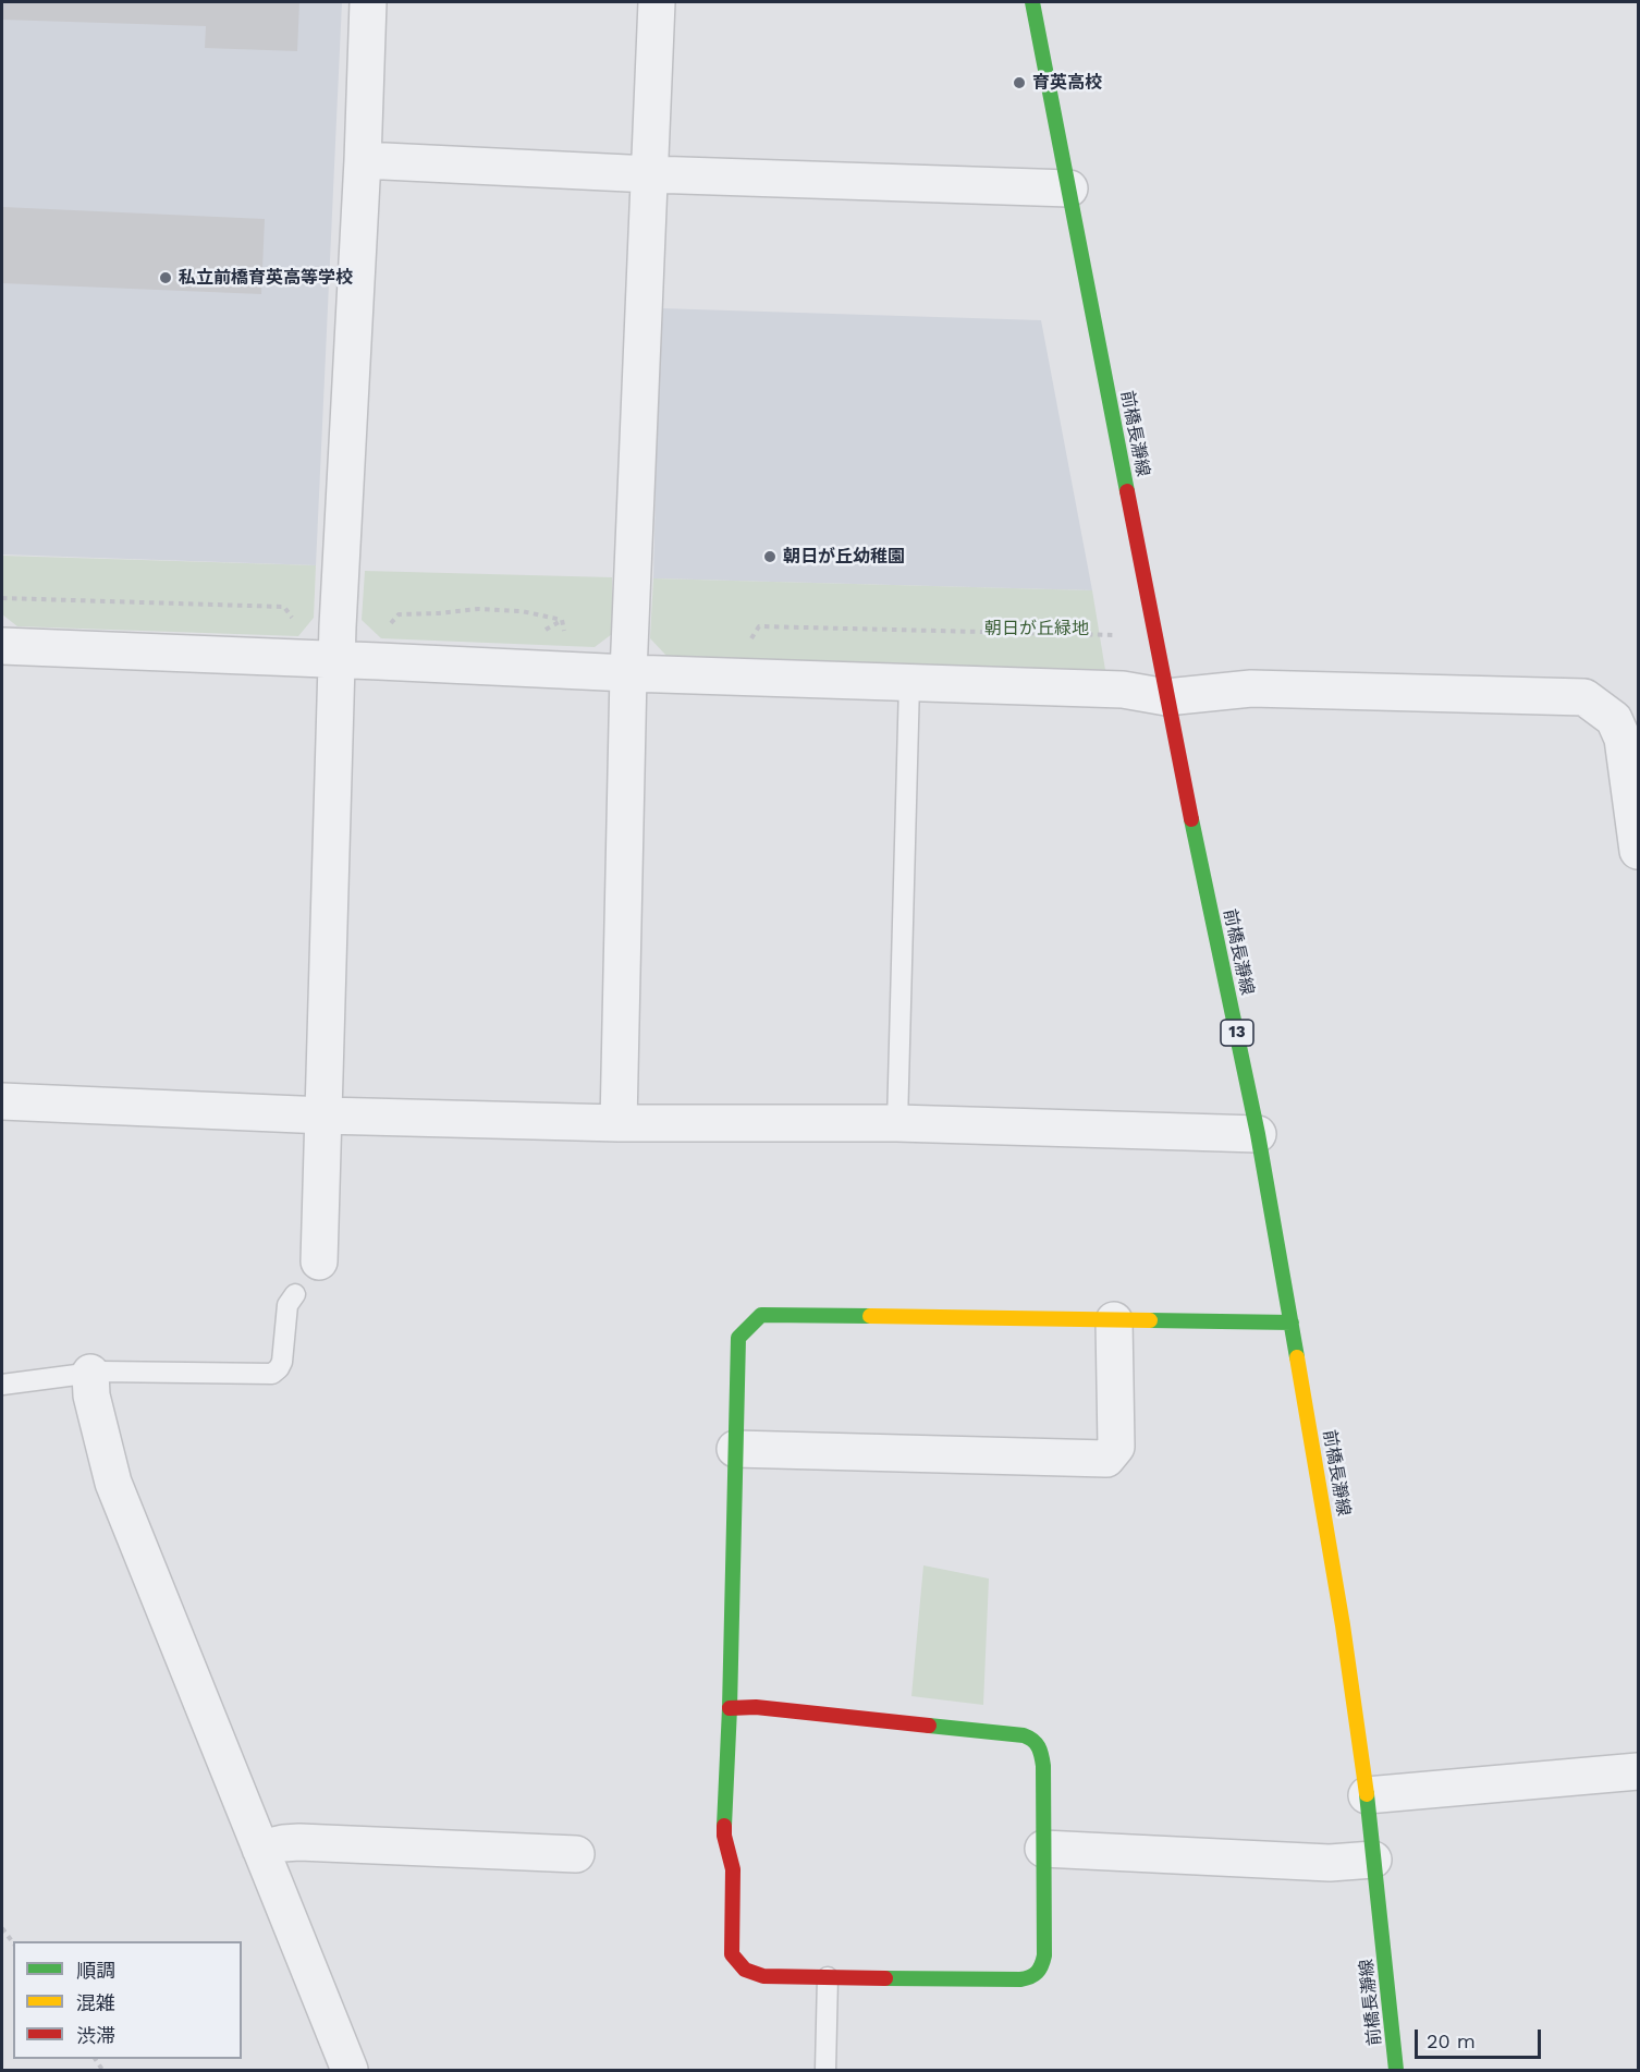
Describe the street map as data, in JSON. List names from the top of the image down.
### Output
{
  "streets": {
    "main road": ["前橋長瀞線", "13"]
  },
  "parks": ["朝日が丘緑地"],
  "places": ["育英高校", "私立前橋育英高等学校", "朝日が丘幼稚園"],
  "legend": ["順調", "混雑", "渋滞"],
  "scale_bar": "20 m"
}
